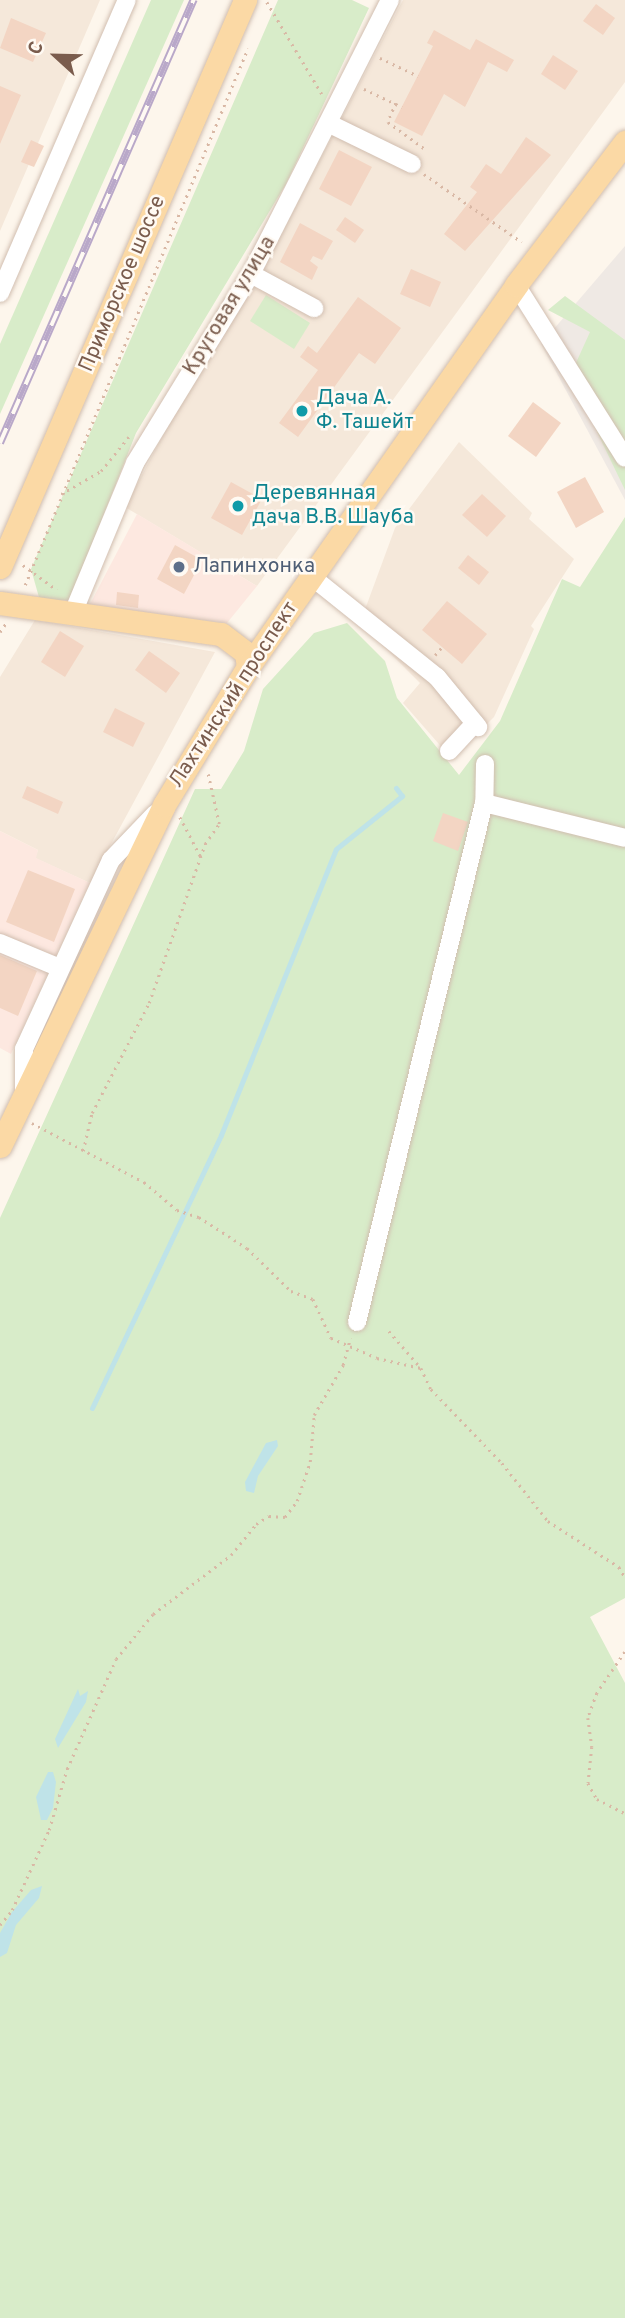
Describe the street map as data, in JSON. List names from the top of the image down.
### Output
{
  "streets": {
    "main road": ["Приморское шоссе", "Лахтинский проспект"],
    "street": ["Круговая улица"]
  },
  "places": ["Дача А. Ф. Ташейт", "Деревянная дача В.В. Шауба", "Лапинхонка"],
  "north": "left"
}
